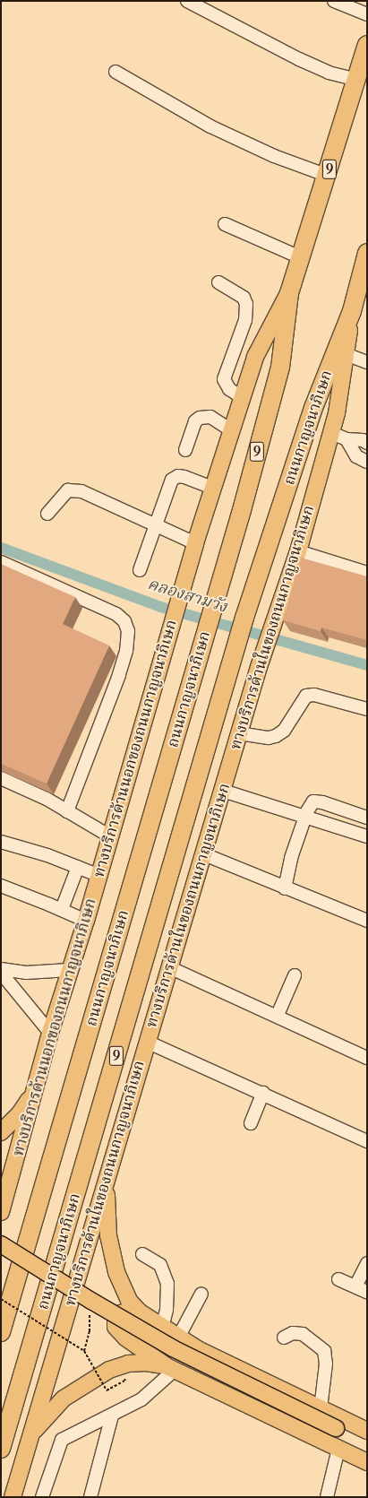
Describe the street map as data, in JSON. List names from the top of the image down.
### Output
{
  "streets": {
    "highway": ["9", "ถนนกาญจนาภิเษก"],
    "main road": ["ทางบริการด้านในของถนนกาญจนาภิเษก", "ทางบริการด้านนอกของถนนกาญจนาภิเษก"]
  },
  "crossings": [
    ["ถนนกาญจนาภิเษก", "ทางบริการด้านในของถนนกาญจนาภิเษก"],
    ["ถนนกาญจนาภิเษก", "ทางบริการด้านนอกของถนนกาญจนาภิเษก"]
  ],
  "water": ["คลองสามวัง"]
}
